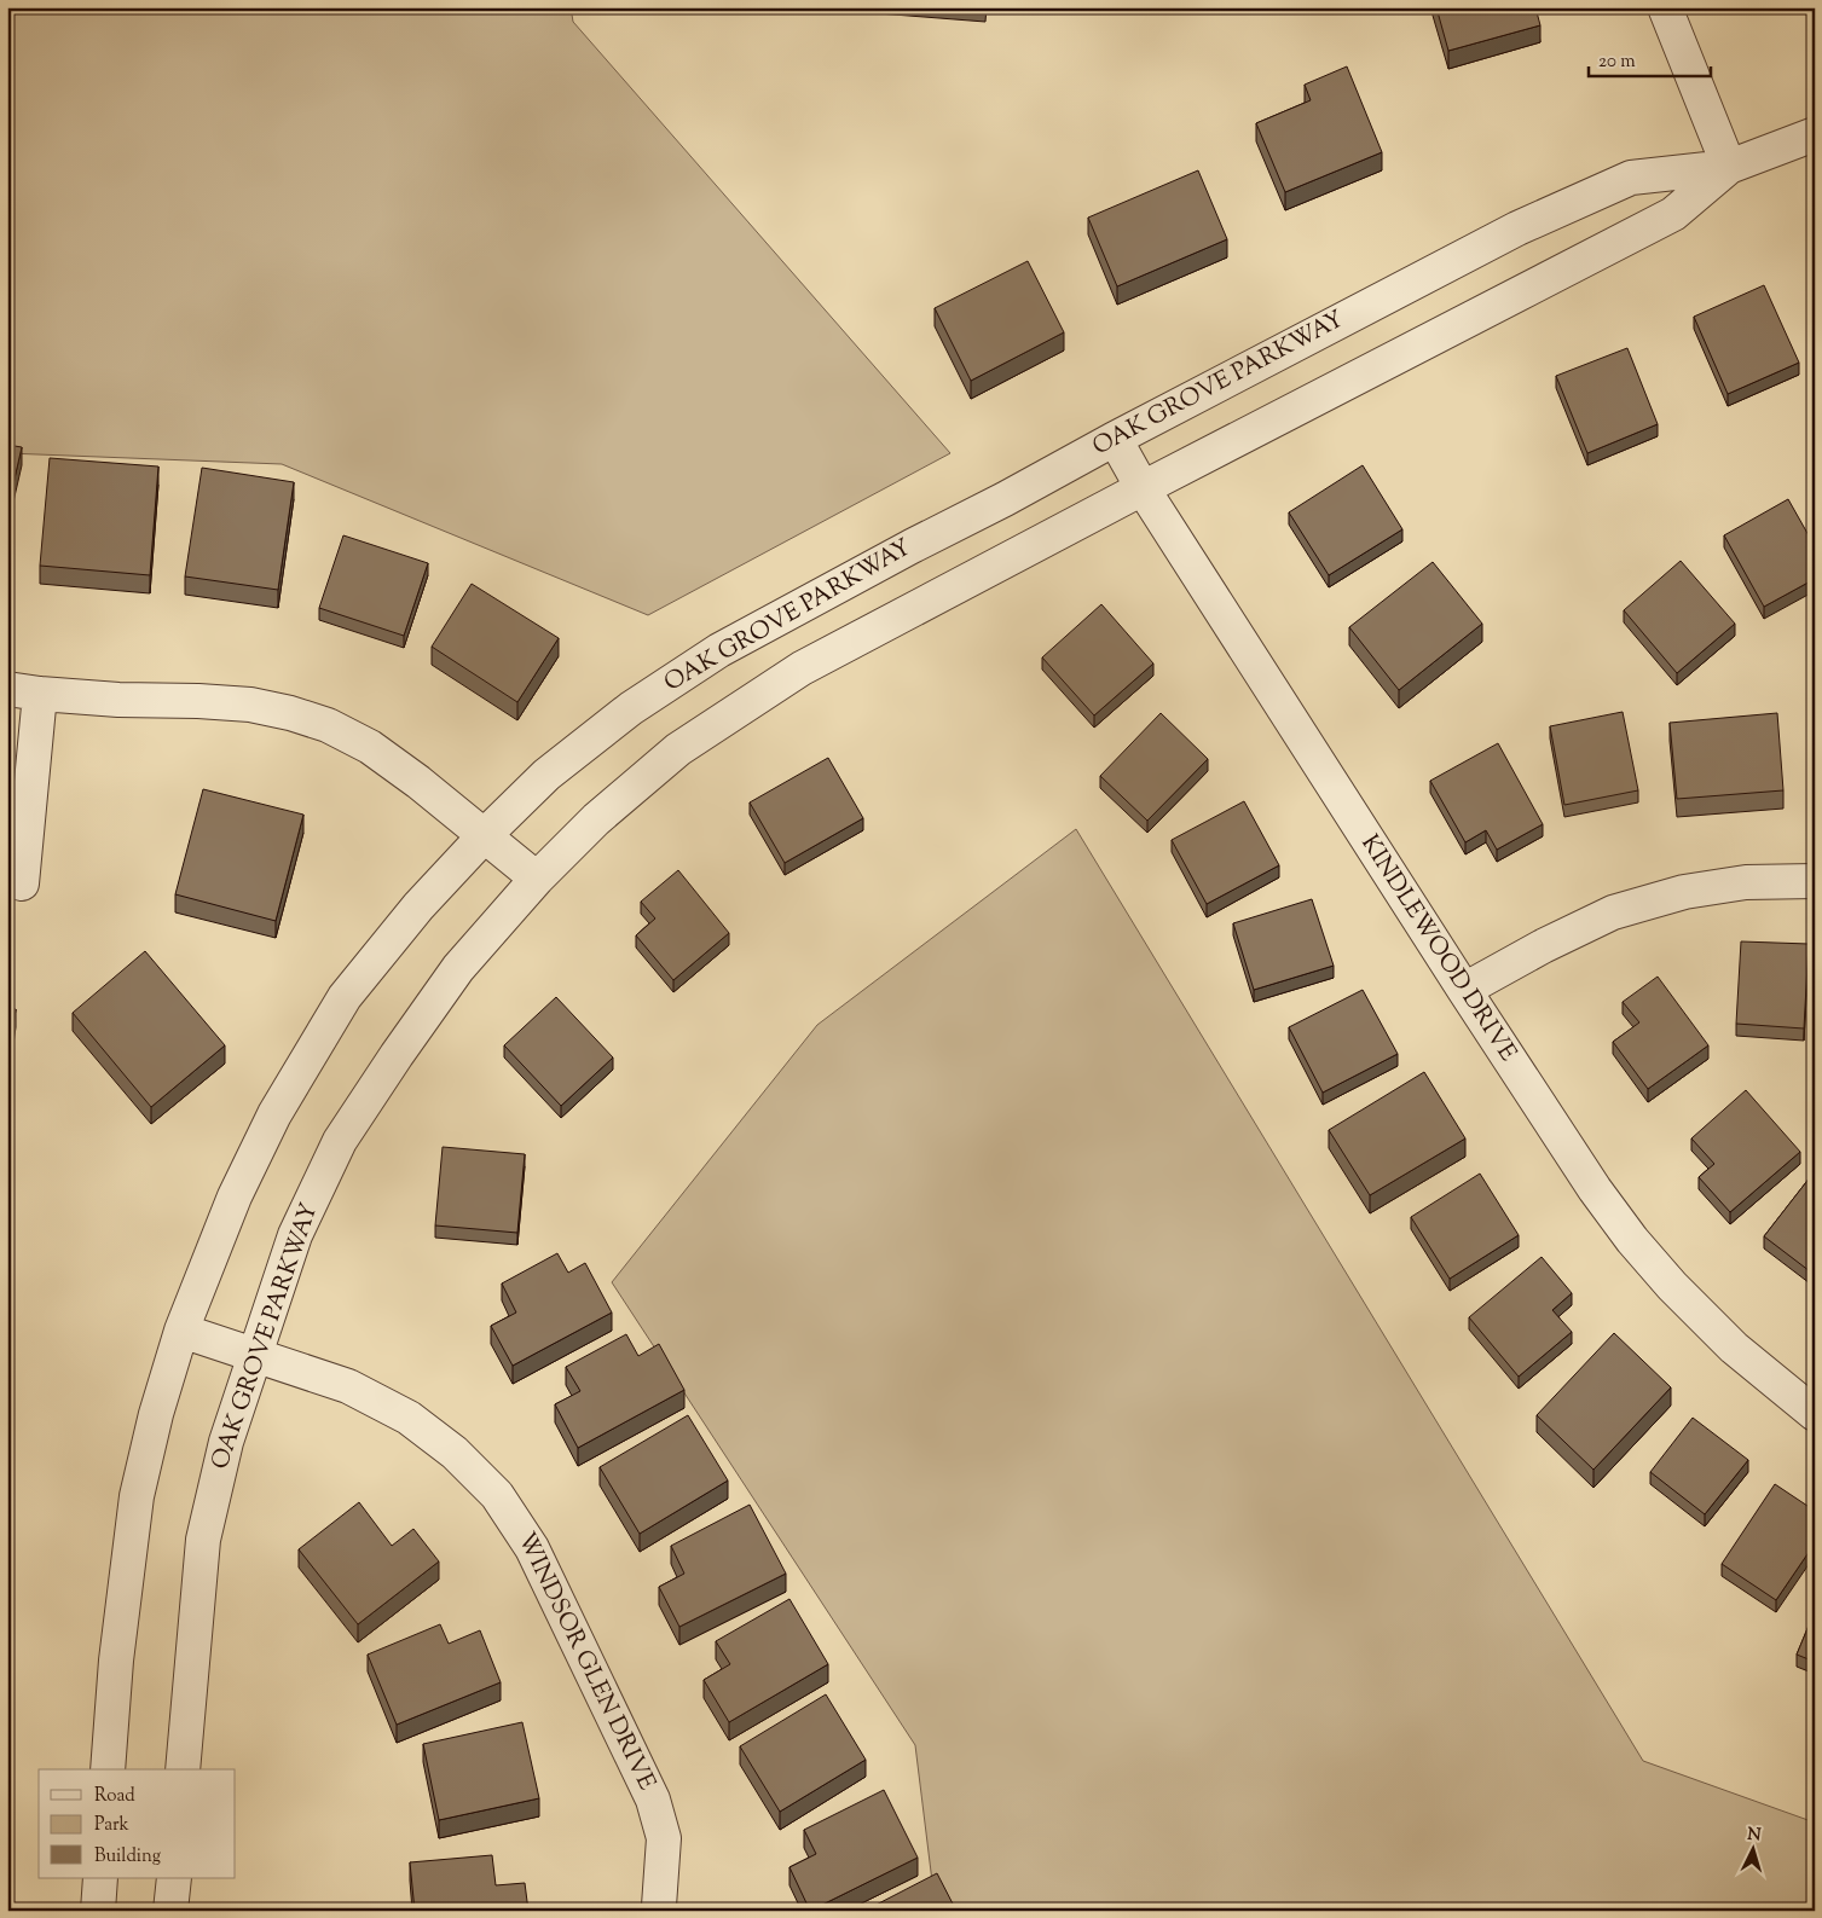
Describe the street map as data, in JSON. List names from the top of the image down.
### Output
{
  "streets": {
    "street": ["OAK GROVE PARKWAY", "KINDLEWOOD DRIVE", "WINDSOR GLEN DRIVE"]
  },
  "crossings": [
    ["OAK GROVE PARKWAY", "KINDLEWOOD DRIVE"],
    ["OAK GROVE PARKWAY", "WINDSOR GLEN DRIVE"]
  ],
  "legend": ["Road", "Park", "Building"],
  "scale_bar": "20 m",
  "north": "top"
}
